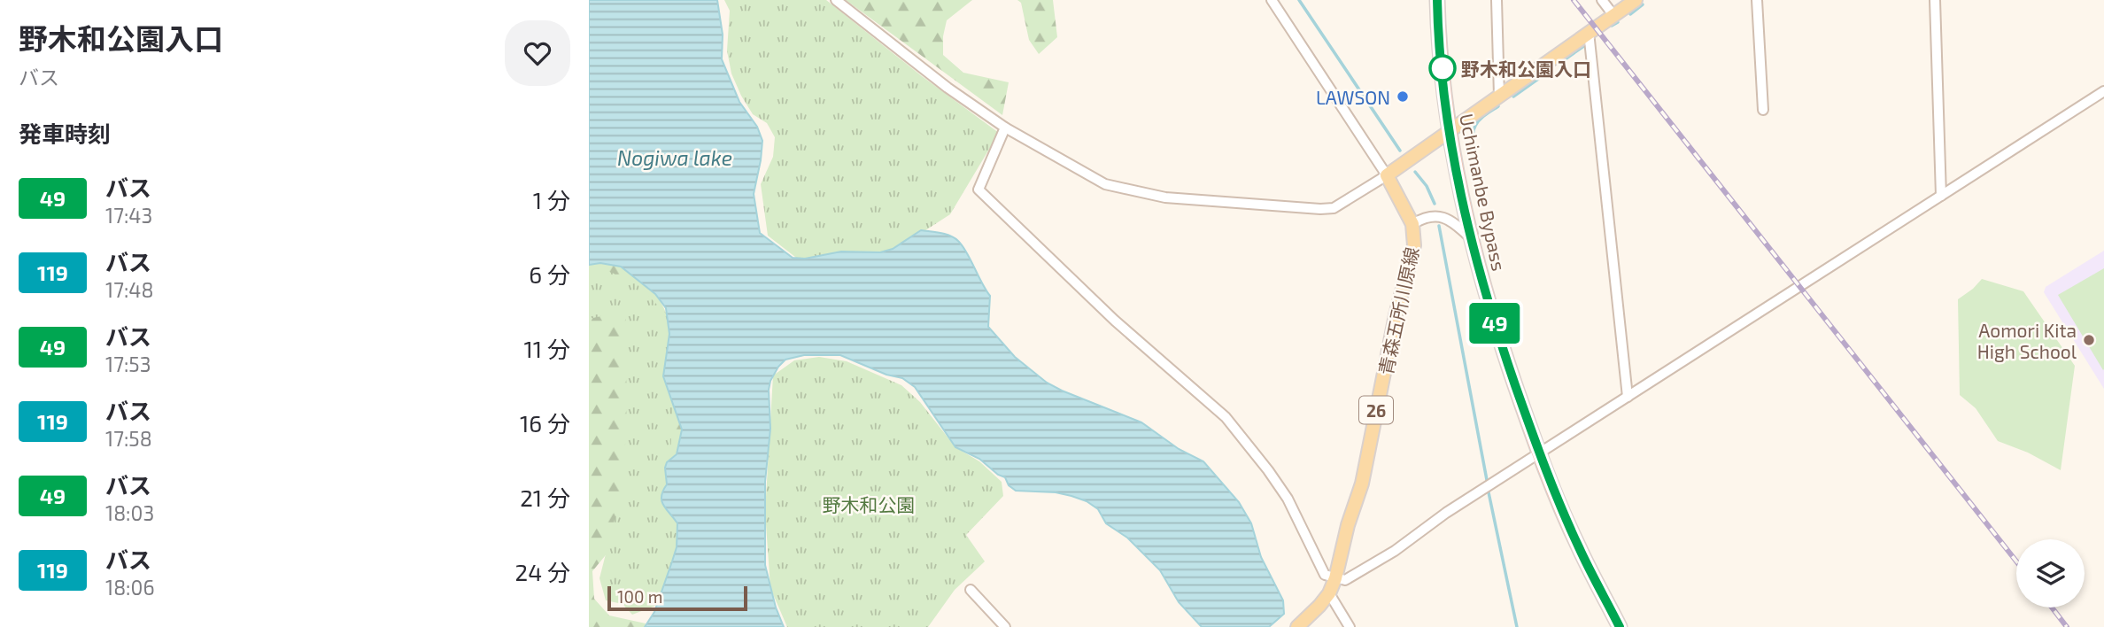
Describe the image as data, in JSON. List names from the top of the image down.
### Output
{
  "streets": {
    "highway": ["Uchimanbe Bypass"],
    "main road": ["青森五所川原線", "26"]
  },
  "water": ["Nogiwa lake"],
  "parks": ["野木和公園"],
  "places": ["野木和公園入口", "LAWSON", "Aomori Kita High School"],
  "lines": ["bus line 49"],
  "scale_bar": "100 m",
  "page": {
    "heading": [
      ["野木和公園入口", "バス"],
      "発車時刻"
    ],
    "on_map": "49",
    "list": [
      {
        "mark": "49",
        "name": "バス",
        "note": "17:43",
        "value": "1 分"
      },
      {
        "mark": "119",
        "name": "バス",
        "note": "17:48",
        "value": "6 分"
      },
      {
        "mark": "49",
        "name": "バス",
        "note": "17:53",
        "value": "11 分"
      },
      {
        "mark": "119",
        "name": "バス",
        "note": "17:58",
        "value": "16 分"
      },
      {
        "mark": "49",
        "name": "バス",
        "note": "18:03",
        "value": "21 分"
      },
      {
        "mark": "119",
        "name": "バス",
        "note": "18:06",
        "value": "24 分"
      }
    ],
    "scale": "100 m"
  }
}
